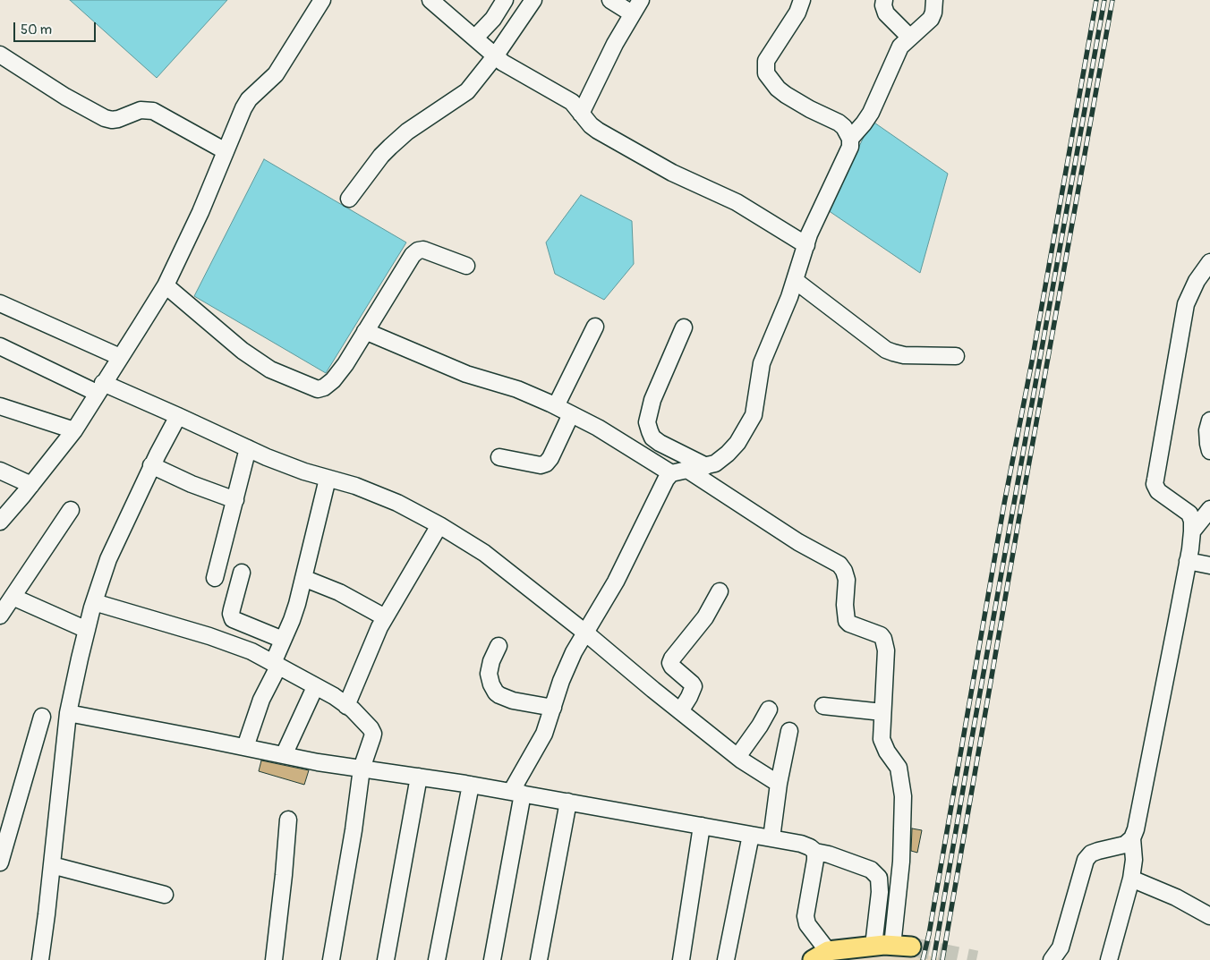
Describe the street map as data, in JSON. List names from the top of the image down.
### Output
{
  "scale_bar": "50 m"
}
